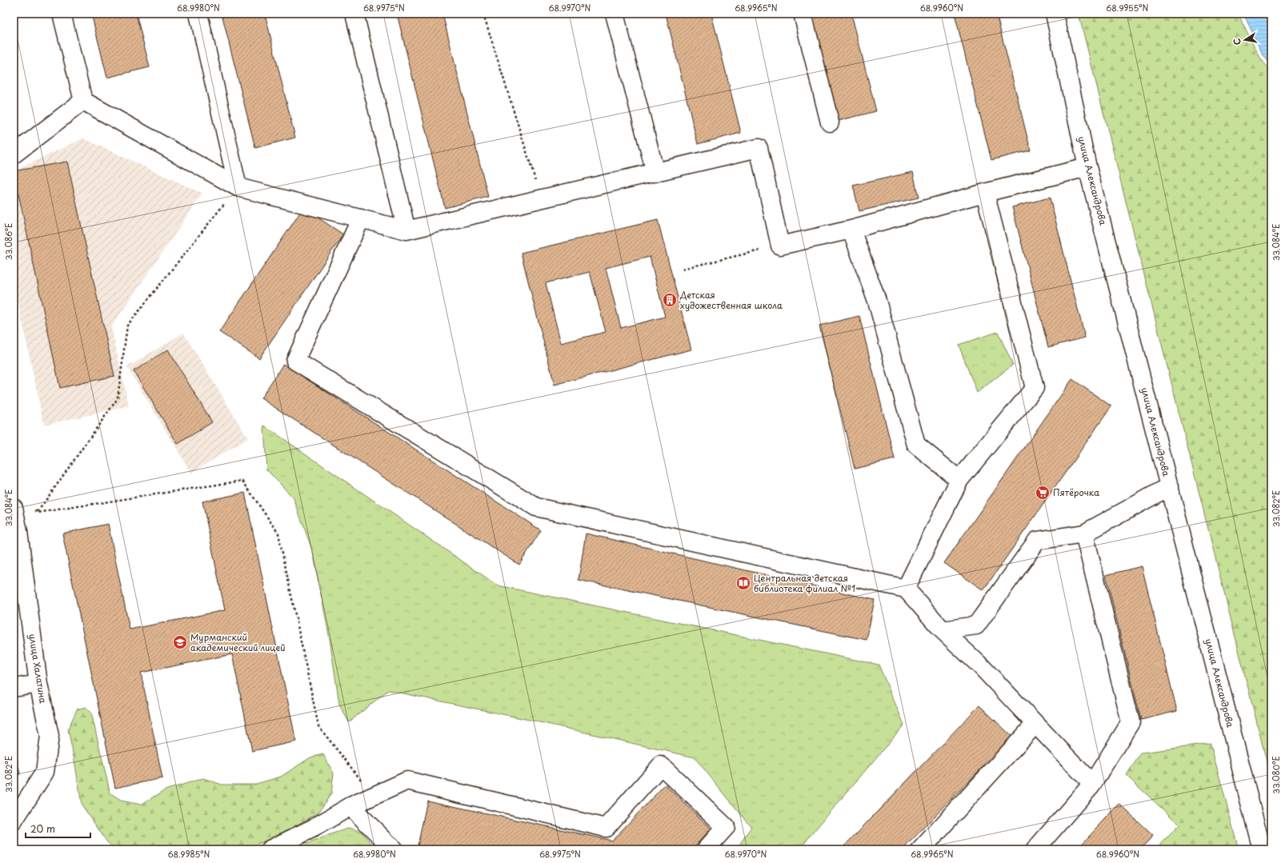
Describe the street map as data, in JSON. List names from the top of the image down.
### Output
{
  "streets": {
    "street": ["улица Александрова", "улица Халатина"]
  },
  "places": {
    "building": ["Детская художественная школа"],
    "supermarket": ["Пятёрочка"],
    "library": ["Центральная детская библиотека филиал №1"],
    "school or university": ["Мурманский академический лицей"]
  },
  "scale_bar": "20 m",
  "north": "left",
  "coordinates": [
    "68.9980°N",
    "68.9975°N",
    "68.9970°N",
    "68.9965°N",
    "68.9960°N",
    "68.9955°N",
    "33.086°E",
    "33.084°E",
    "33.082°E",
    "33.080°E",
    "68.9985°N"
  ]
}
